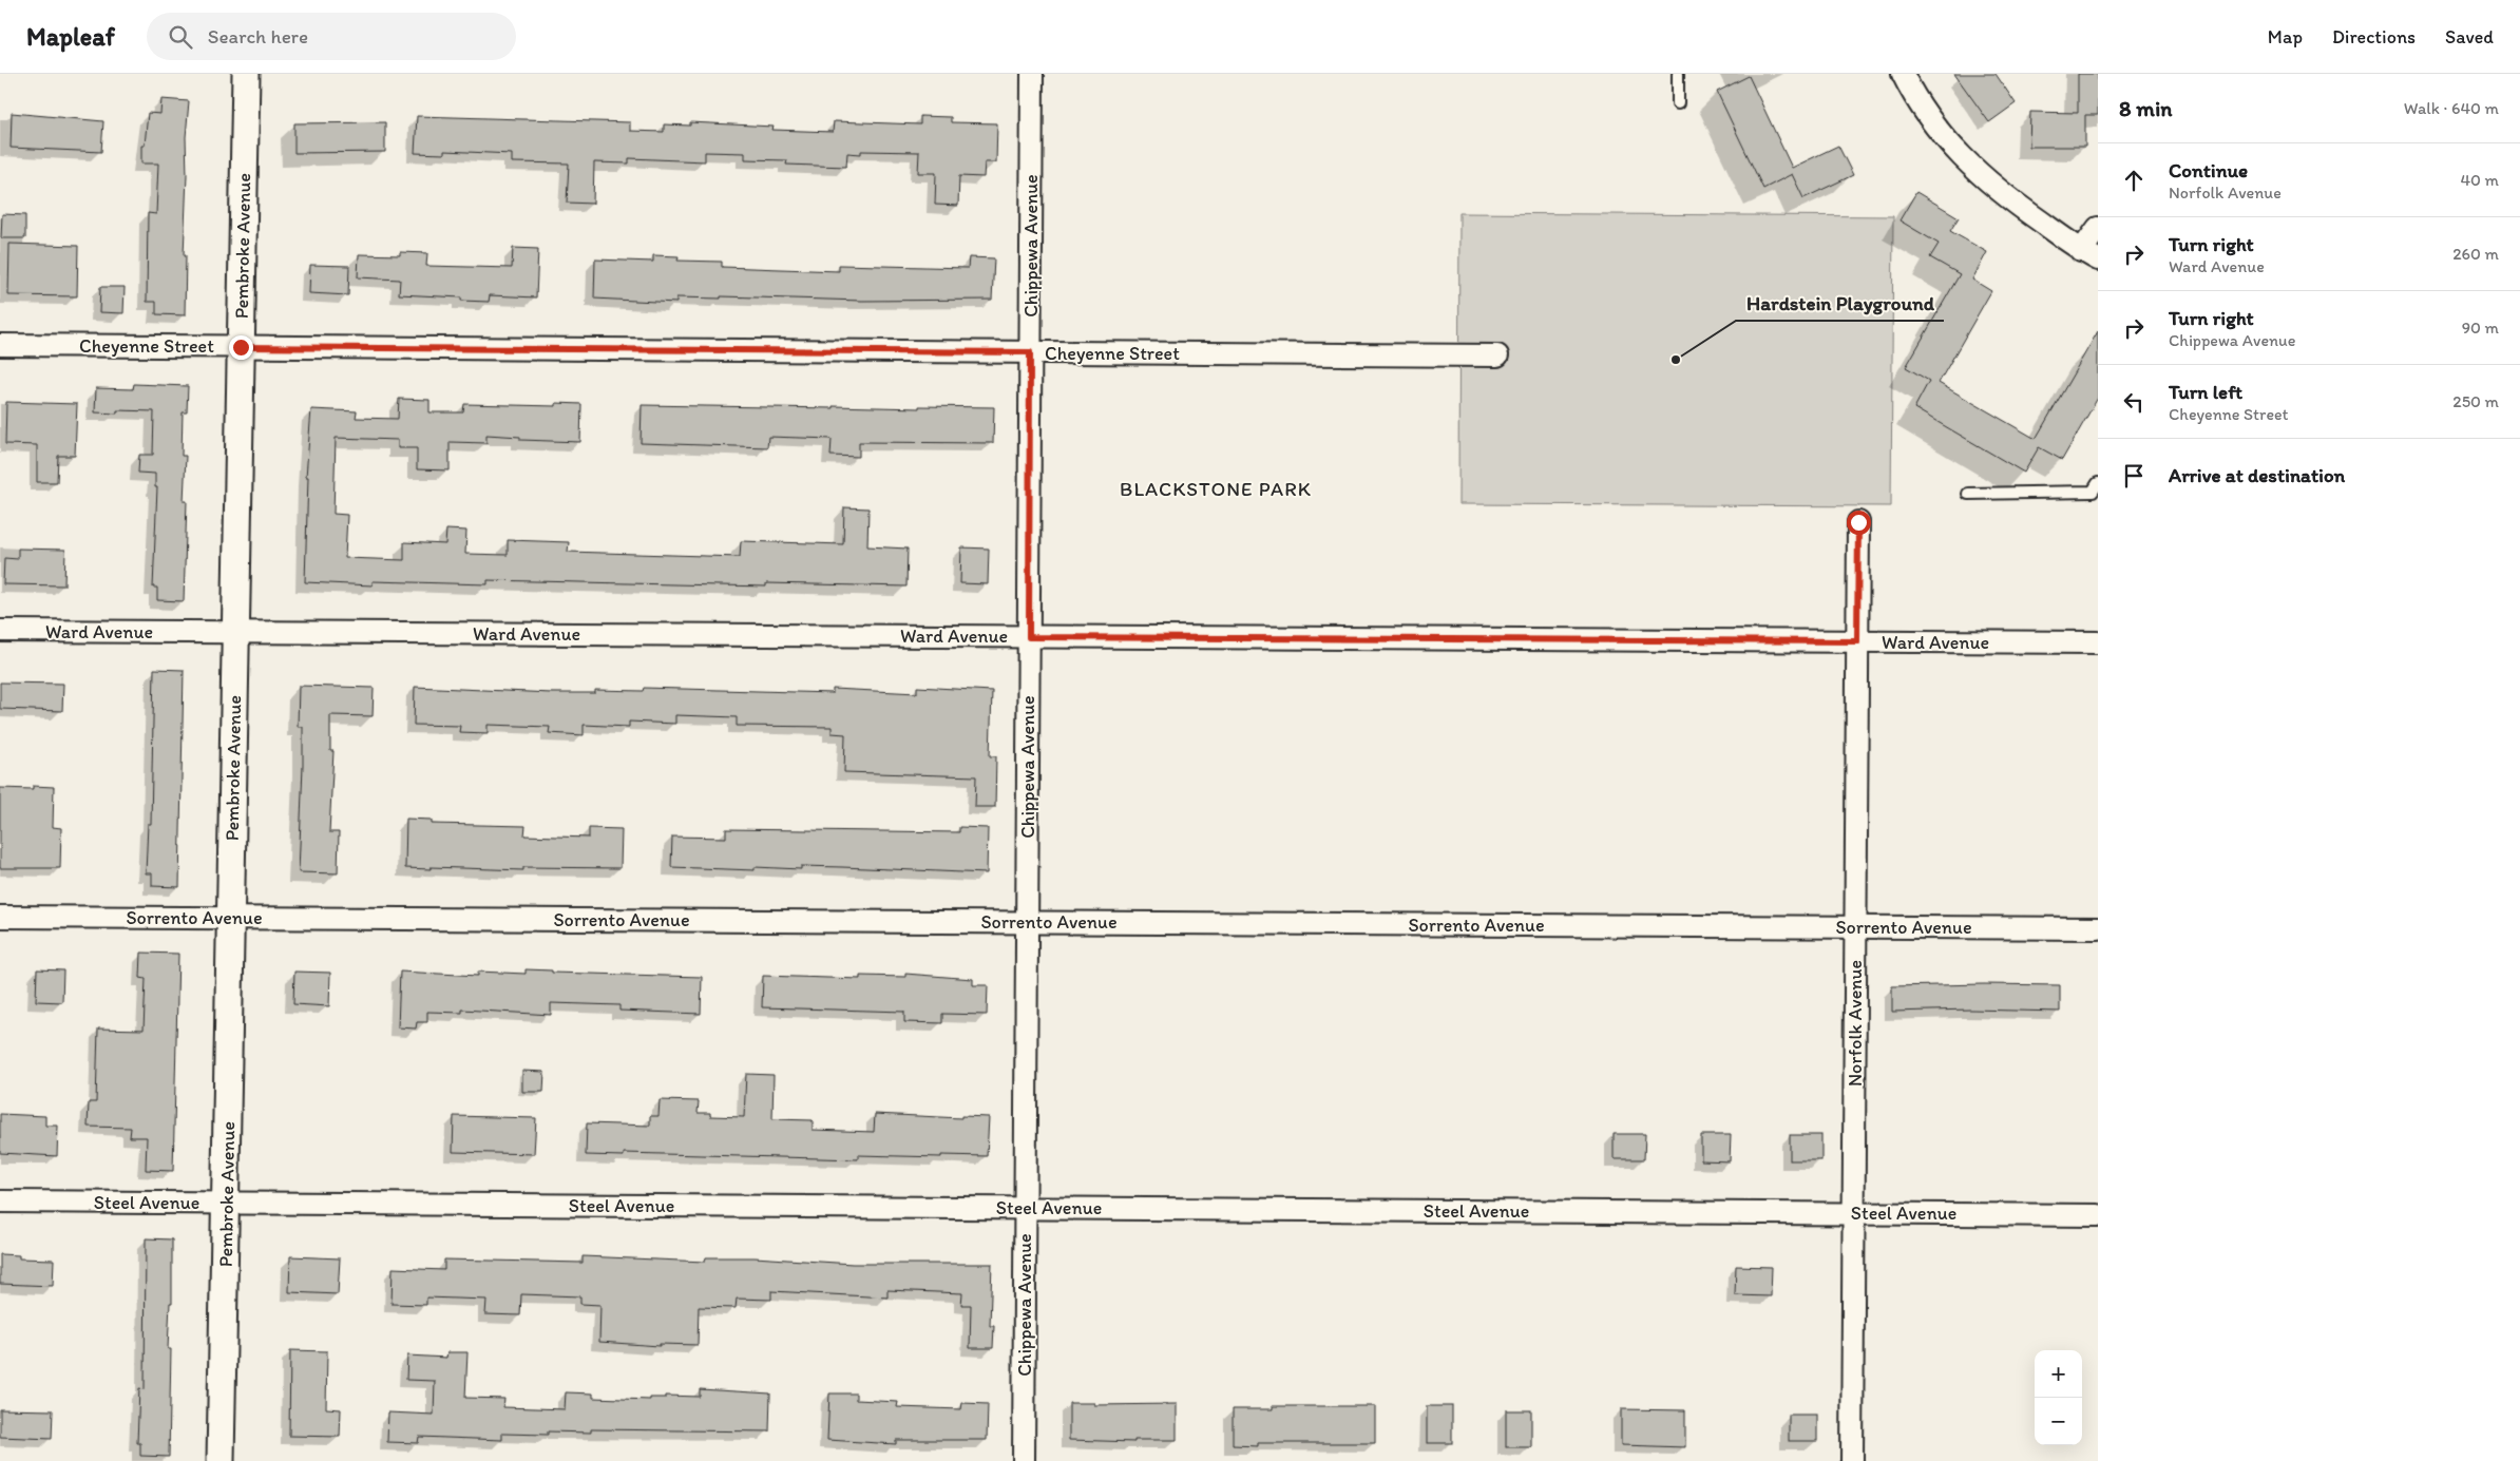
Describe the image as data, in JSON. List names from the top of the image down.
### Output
{
  "streets": {
    "street": [
      "Pembroke Avenue",
      "Chippewa Avenue",
      "Cheyenne Street",
      "Ward Avenue",
      "Sorrento Avenue",
      "Norfolk Avenue",
      "Steel Avenue"
    ]
  },
  "crossings": [
    ["Pembroke Avenue", "Cheyenne Street"],
    ["Pembroke Avenue", "Ward Avenue"],
    ["Pembroke Avenue", "Sorrento Avenue"],
    ["Pembroke Avenue", "Steel Avenue"],
    ["Chippewa Avenue", "Cheyenne Street"],
    ["Chippewa Avenue", "Ward Avenue"],
    ["Chippewa Avenue", "Sorrento Avenue"],
    ["Chippewa Avenue", "Steel Avenue"],
    ["Ward Avenue", "Norfolk Avenue"],
    ["Sorrento Avenue", "Norfolk Avenue"],
    ["Norfolk Avenue", "Steel Avenue"]
  ],
  "districts": ["BLACKSTONE PARK"],
  "places": ["Hardstein Playground"],
  "page": {
    "header": "Mapleaf",
    "search": "Search here",
    "nav": ["Map", "Directions", "Saved"],
    "heading": ["8 min", "Walk · 640 m"],
    "list": [
      ["Continue", "Norfolk Avenue", "40 m"],
      ["Turn right", "Ward Avenue", "260 m"],
      ["Turn right", "Chippewa Avenue", "90 m"],
      ["Turn left", "Cheyenne Street", "250 m"],
      "Arrive at destination"
    ],
    "map_buttons": ["+", "−"]
  }
}
